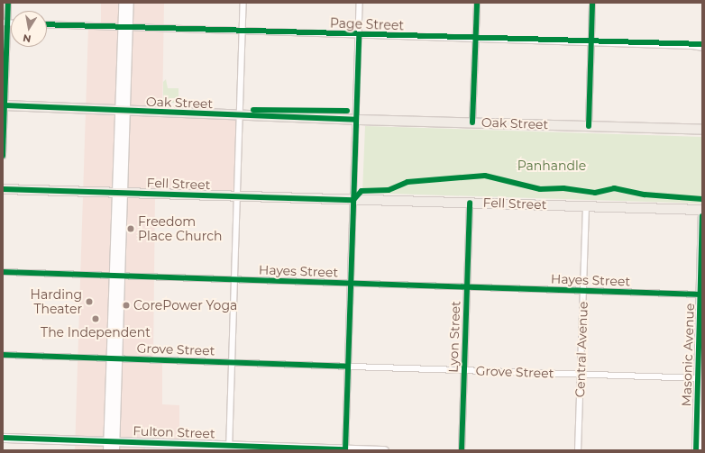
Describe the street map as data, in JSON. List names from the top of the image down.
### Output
{
  "streets": {
    "main road": [
      "Oak Street",
      "Fell Street",
      "Masonic Avenue",
      "Fulton Street"
    ],
    "street": [
      "Page Street",
      "Hayes Street",
      "Lyon Street",
      "Grove Street",
      "Central Avenue"
    ]
  },
  "crossings": [
    ["Fell Street", "Lyon Street"],
    ["Fell Street", "Central Avenue"],
    ["Hayes Street", "Lyon Street"],
    ["Hayes Street", "Central Avenue"],
    ["Hayes Street", "Masonic Avenue"],
    ["Lyon Street", "Grove Street"],
    ["Grove Street", "Central Avenue"],
    ["Grove Street", "Masonic Avenue"]
  ],
  "parks": ["Panhandle"],
  "places": [
    "Freedom Place Church",
    "Harding Theater",
    "CorePower Yoga",
    "The Independent"
  ],
  "north": "bottom"
}
